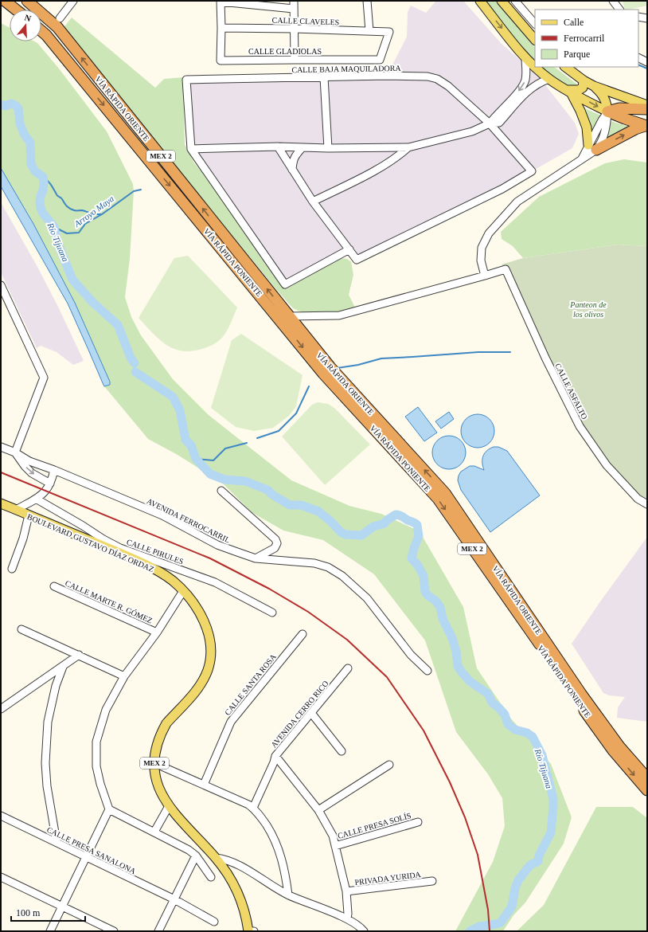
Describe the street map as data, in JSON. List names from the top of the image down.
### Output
{
  "streets": {
    "highway": ["VÍA RÁPIDA ORIENTE", "MEX 2", "VÍA RÁPIDA PONIENTE"],
    "main road": ["BOULEVARD GUSTAVO DÍAZ ORDAZ"],
    "street": [
      "CALLE CLAVELES",
      "CALLE GLADIOLAS",
      "CALLE BAJA MAQUILADORA",
      "CALLE ASFALTO",
      "AVENIDA FERROCARRIL",
      "CALLE PIRULES",
      "CALLE MARTE R. GÓMEZ",
      "CALLE SANTA ROSA",
      "AVENIDA CERRO RICO",
      "CALLE PRESA SOLÍS",
      "CALLE PRESA SANALONA",
      "PRIVADA YURIDA"
    ]
  },
  "crossings": [
    ["CALLE CLAVELES", "CALLE GLADIOLAS"],
    ["BOULEVARD GUSTAVO DÍAZ ORDAZ", "CALLE PIRULES"]
  ],
  "one_way": ["VÍA RÁPIDA ORIENTE", "VÍA RÁPIDA PONIENTE"],
  "water": ["Arroyo Maya", "Río Tijuana"],
  "parks": ["Panteon de los olivos"],
  "legend": ["Calle", "Ferrocarril", "Parque"],
  "scale_bar": "100 m",
  "north": "top"
}
